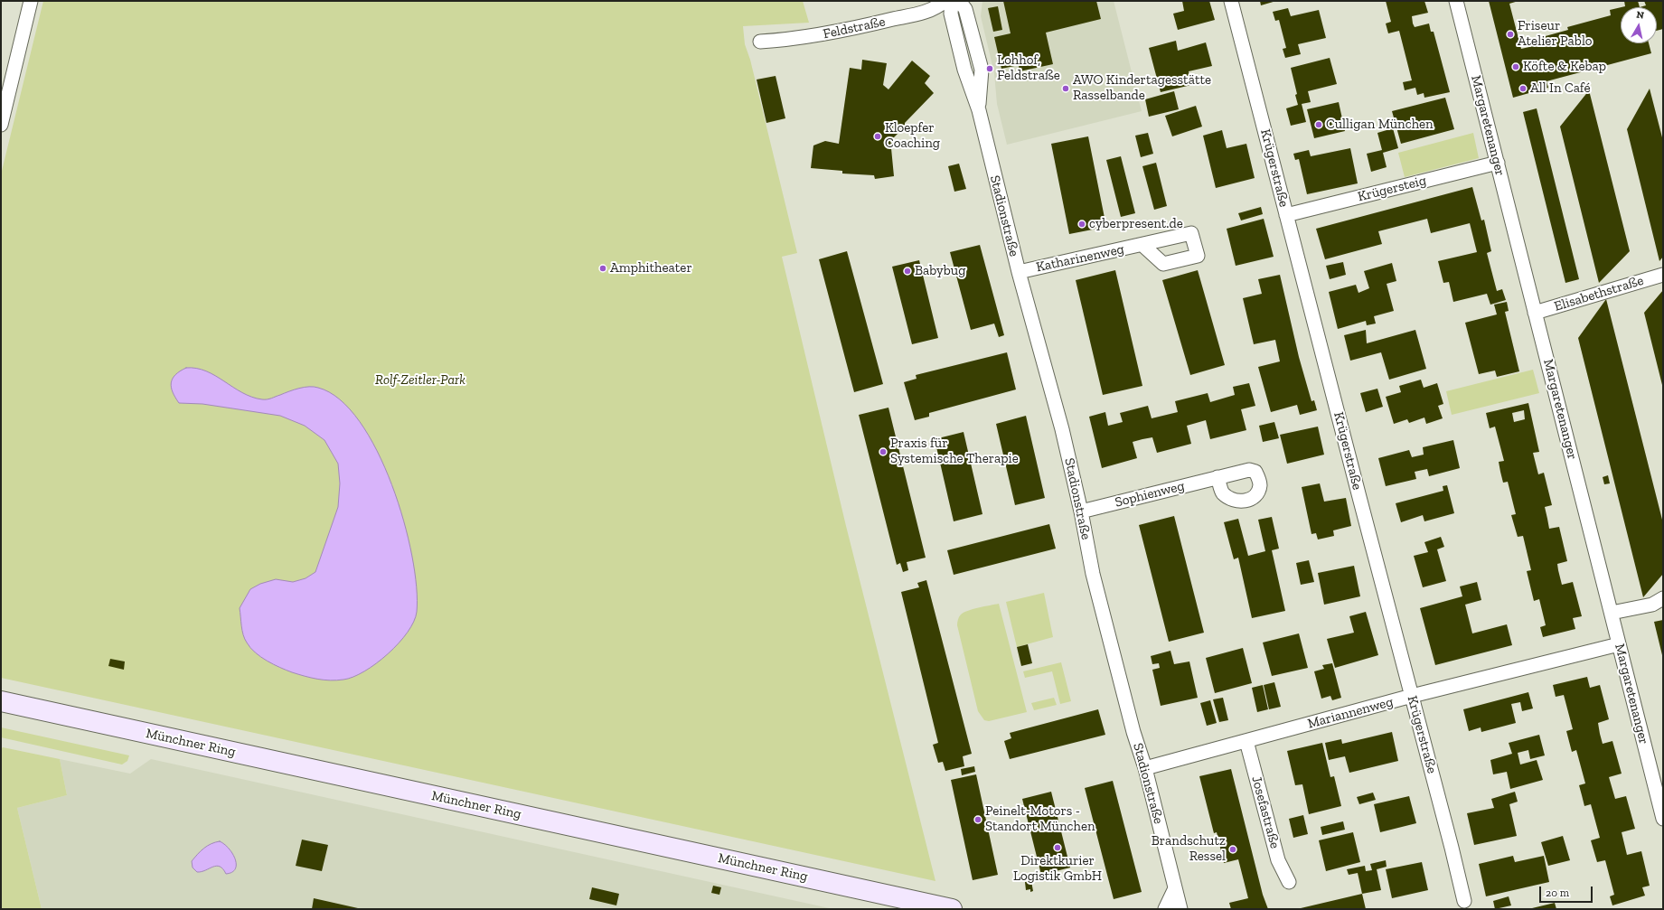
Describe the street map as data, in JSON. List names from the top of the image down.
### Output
{
  "streets": {
    "main road": ["Münchner Ring"],
    "street": [
      "Feldstraße",
      "Margaretenanger",
      "Krügerstraße",
      "Krügersteig",
      "Stadionstraße",
      "Katharinenweg",
      "Elisabethstraße",
      "Sophienweg",
      "Mariannenweg",
      "Josefastraße"
    ]
  },
  "crossings": [
    ["Margaretenanger", "Krügersteig"],
    ["Margaretenanger", "Elisabethstraße"],
    ["Margaretenanger", "Mariannenweg"],
    ["Krügerstraße", "Krügersteig"],
    ["Krügerstraße", "Mariannenweg"],
    ["Stadionstraße", "Katharinenweg"],
    ["Stadionstraße", "Sophienweg"],
    ["Stadionstraße", "Mariannenweg"],
    ["Mariannenweg", "Josefastraße"]
  ],
  "parks": ["Rolf-Zeitler-Park"],
  "places": [
    "Friseur Atelier Pablo",
    "Köfte & Kebap",
    "Lohhof, Feldstraße",
    "AWO Kindertagesstätte Rasselbande",
    "All In Café",
    "Culligan München",
    "Kloepfer Coaching",
    "cyberpresent.de",
    "Amphitheater",
    "Babybug",
    "Praxis für Systemische Therapie",
    "Peinelt-Motors - Standort München",
    "Direktkurier Logistik GmbH",
    "Brandschutz Ressel"
  ],
  "scale_bar": "20 m",
  "north": "top"
}
